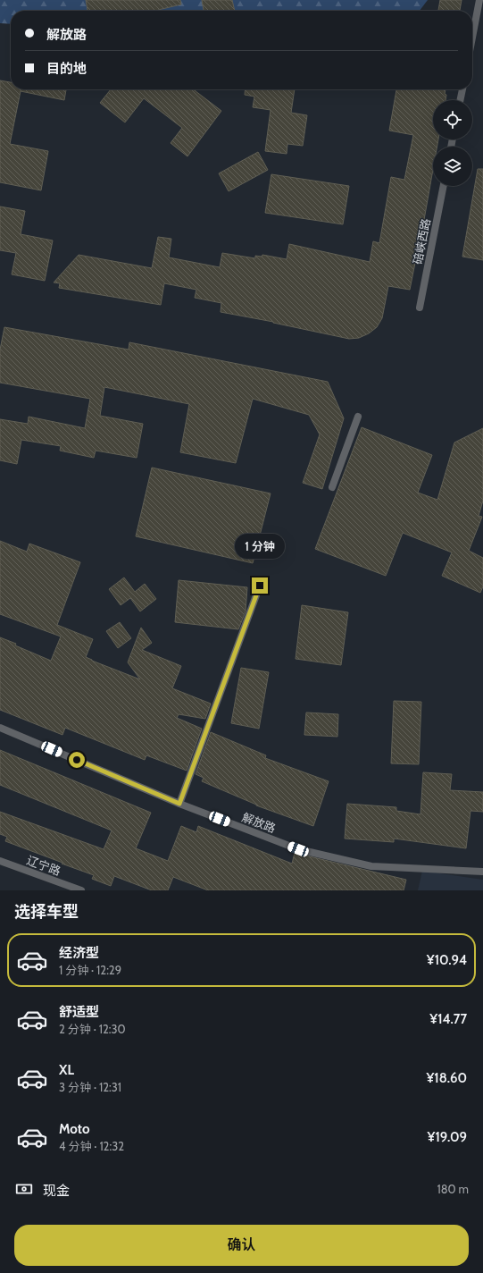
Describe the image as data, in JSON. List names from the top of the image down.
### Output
{
  "streets": {
    "street": ["碚峡西路", "解放路", "辽宁路"]
  },
  "page": {
    "banner": ["解放路", "目的地"],
    "bubble": "1 分钟",
    "heading": "选择车型",
    "list": [
      {
        "name": "经济型",
        "note": "1 分钟 · 12:29",
        "value": "¥10.94"
      },
      {
        "name": "舒适型",
        "note": "2 分钟 · 12:30",
        "value": "¥14.77"
      },
      {
        "name": "XL",
        "note": "3 分钟 · 12:31",
        "value": "¥18.60"
      },
      {
        "name": "Moto",
        "note": "4 分钟 · 12:32",
        "value": "¥19.09"
      }
    ],
    "pay": ["现金", "180 m"],
    "buttons": "确认"
  }
}
